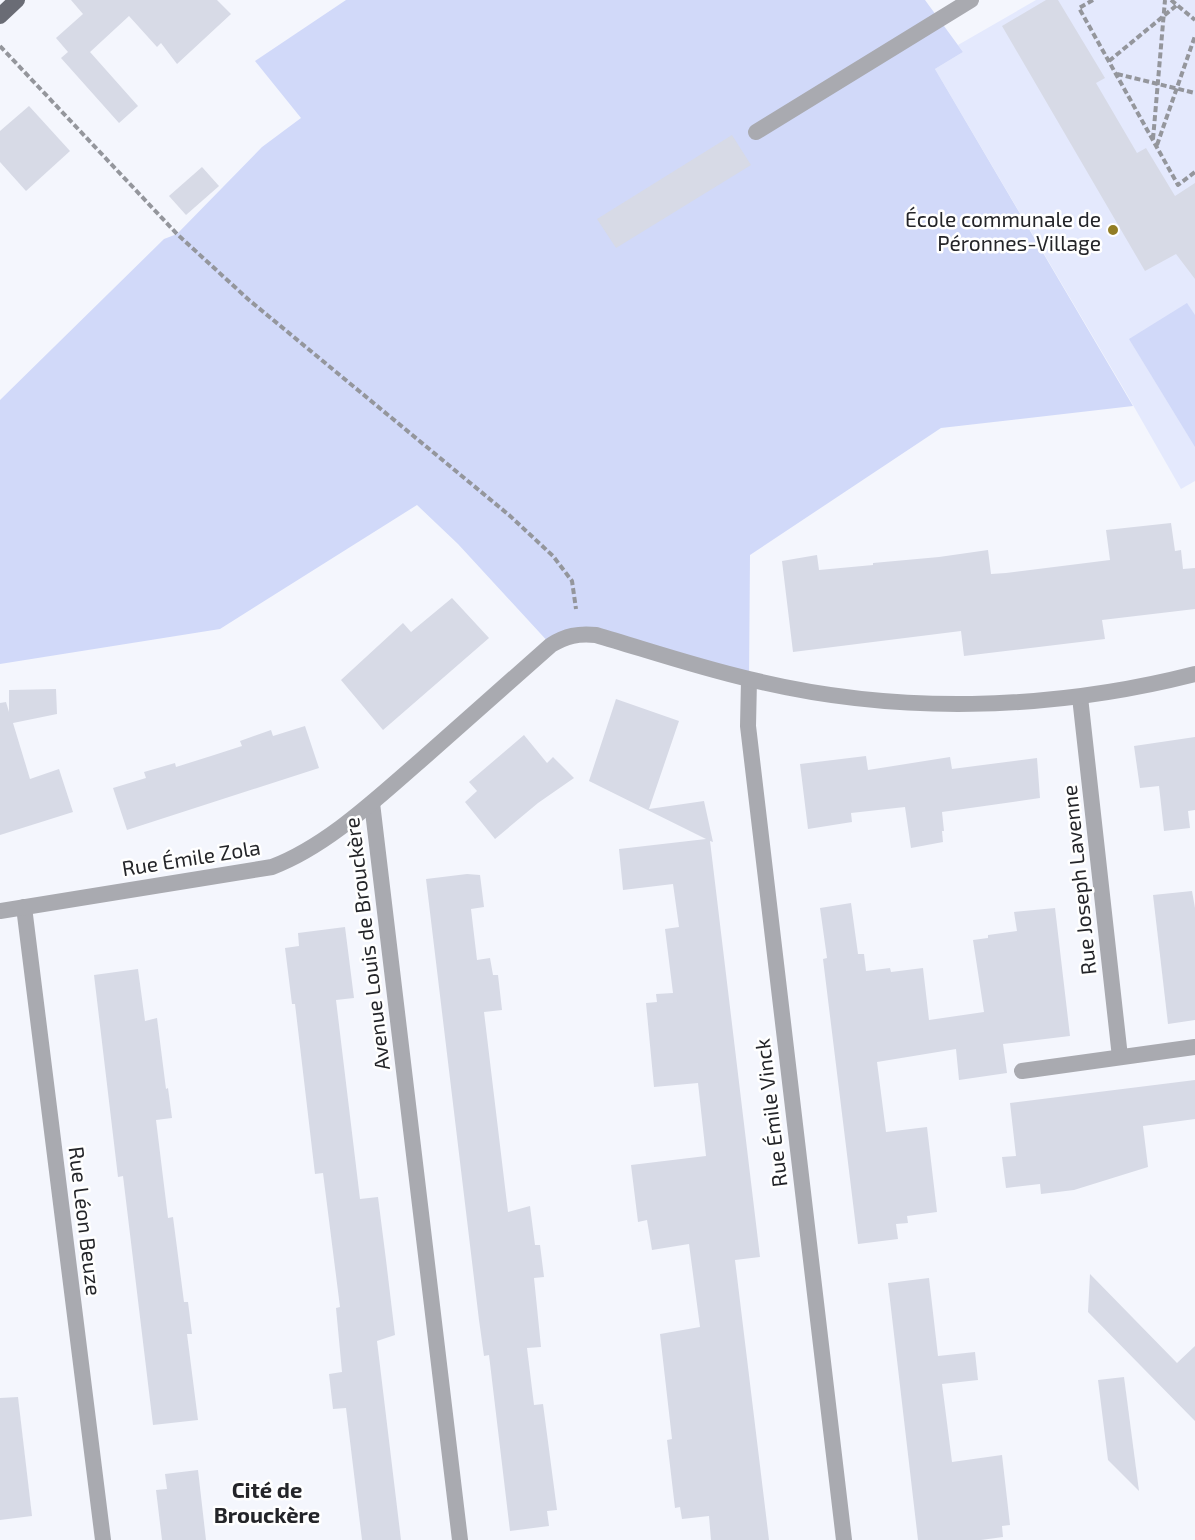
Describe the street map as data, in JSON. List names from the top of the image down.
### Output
{
  "streets": {
    "street": [
      "Rue Émile Zola",
      "Rue Joseph Lavenne",
      "Avenue Louis de Brouckère",
      "Rue Émile Vinck",
      "Rue Léon Beuze"
    ]
  },
  "crossings": [
    ["Rue Émile Zola", "Avenue Louis de Brouckère"],
    ["Rue Émile Zola", "Rue Léon Beuze"],
    ["Rue Joseph Lavenne", "Avenue Louis de Brouckère"],
    ["Avenue Louis de Brouckère", "Rue Émile Vinck"]
  ],
  "districts": ["Cité de Brouckère"],
  "places": ["École communale de Péronnes-Village"]
}
